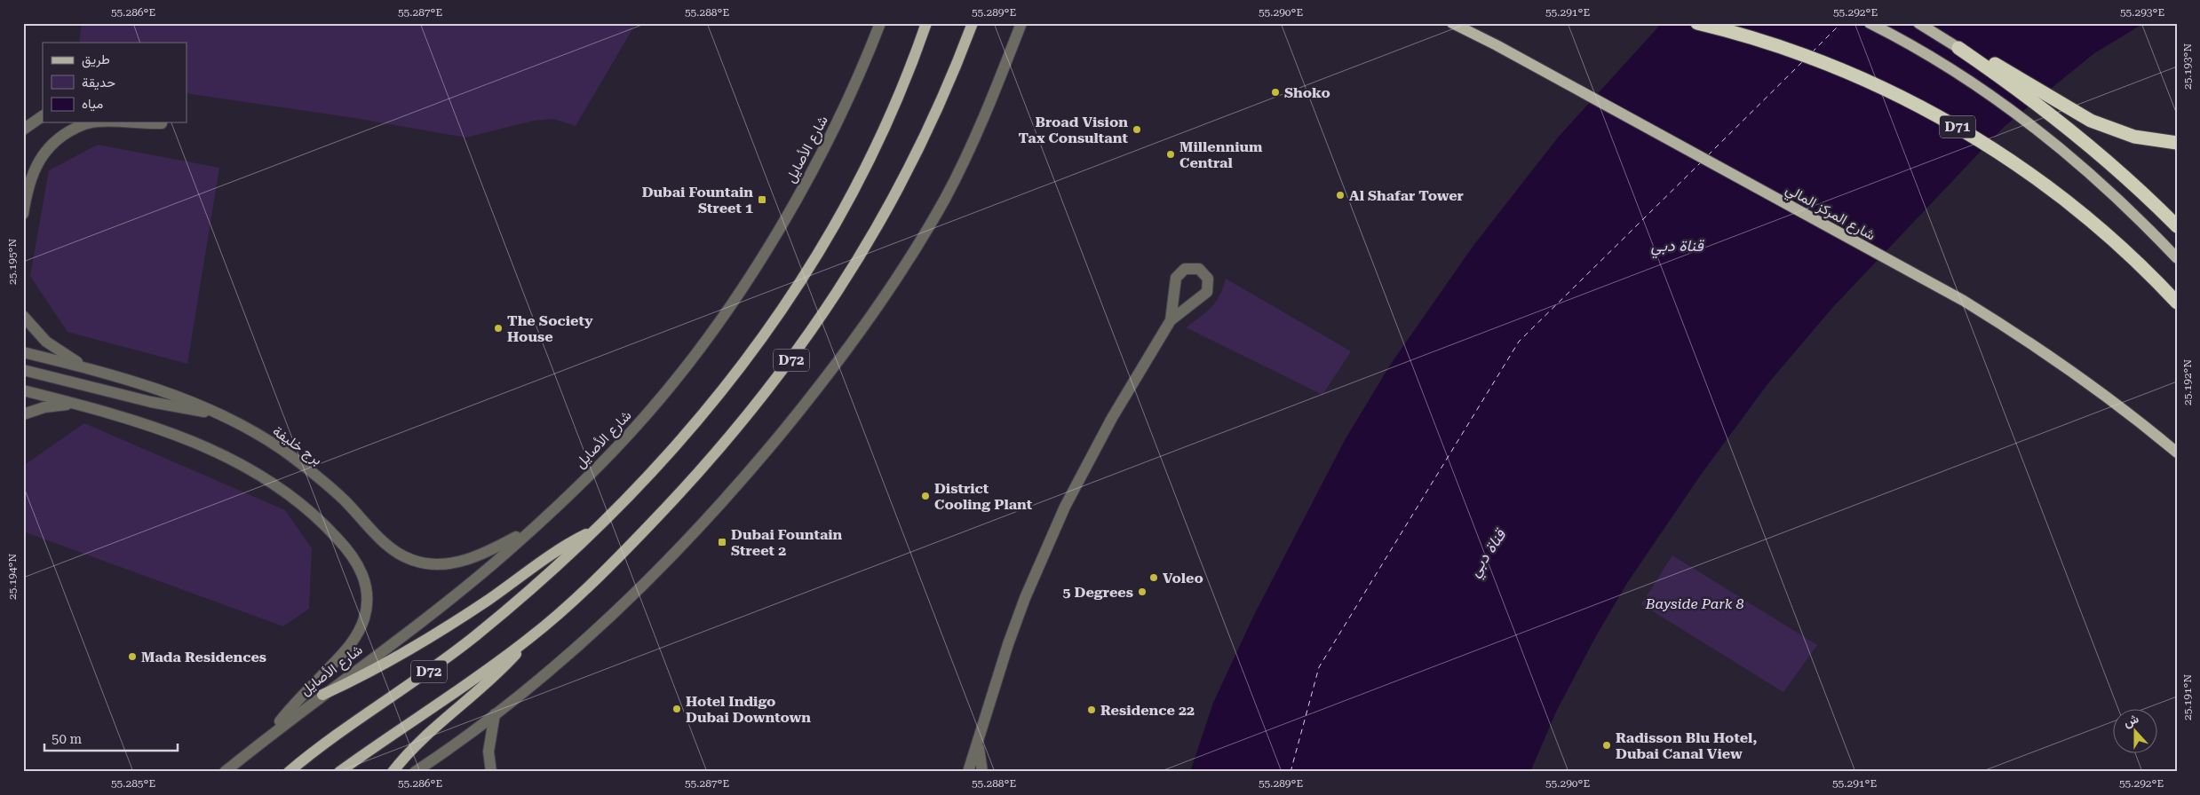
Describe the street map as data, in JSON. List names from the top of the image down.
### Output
{
  "streets": {
    "highway": ["D71"],
    "main road": ["شارع المركز المالي", "D72"],
    "street": ["شارع الأصايل", "برج خليفة"]
  },
  "crossings": [
    ["شارع الأصايل", "برج خليفة"]
  ],
  "water": ["قناة دبي"],
  "parks": ["Bayside Park 8"],
  "places": {
    "other": [
      "Shoko",
      "Broad Vision Tax Consultant",
      "Millennium Central",
      "Al Shafar Tower",
      "The Society House",
      "District Cooling Plant",
      "Voleo",
      "5 Degrees",
      "Mada Residences",
      "Hotel Indigo Dubai Downtown",
      "Residence 22",
      "Radisson Blu Hotel, Dubai Canal View"
    ],
    "transit": ["Dubai Fountain Street 1", "Dubai Fountain Street 2"]
  },
  "legend": ["طريق", "حديقة", "مياه"],
  "scale_bar": "50 m",
  "north": "top",
  "coordinates": [
    "55.286°E",
    "55.287°E",
    "55.288°E",
    "55.289°E",
    "55.290°E",
    "55.291°E",
    "55.292°E",
    "55.293°E",
    "25.193°N",
    "25.195°N",
    "25.192°N",
    "25.194°N",
    "25.191°N",
    "55.285°E"
  ]
}
